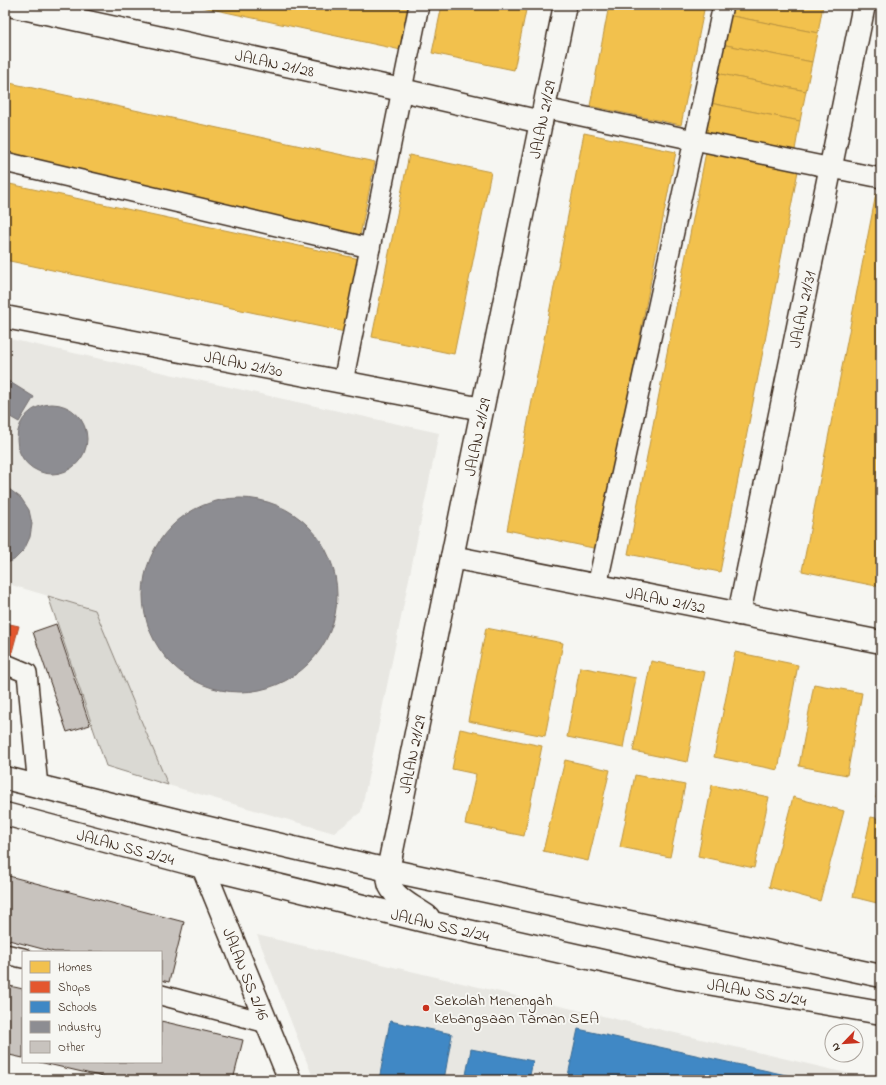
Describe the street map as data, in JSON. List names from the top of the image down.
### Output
{
  "streets": {
    "street": [
      "JALAN 21/28",
      "JALAN 21/29",
      "JALAN 21/31",
      "JALAN 21/30",
      "JALAN 21/32",
      "JALAN SS 2/24",
      "JALAN SS 2/16"
    ]
  },
  "crossings": [
    ["JALAN 21/28", "JALAN 21/29"],
    ["JALAN 21/29", "JALAN 21/30"],
    ["JALAN 21/29", "JALAN 21/32"],
    ["JALAN 21/31", "JALAN 21/32"],
    ["JALAN SS 2/24", "JALAN SS 2/16"]
  ],
  "places": ["Sekolah Menengah Kebangsaan Taman SEA"],
  "legend": [
    "Homes",
    "Shops",
    "Schools",
    "Industry",
    "Other"
  ],
  "north": "bottom left"
}
